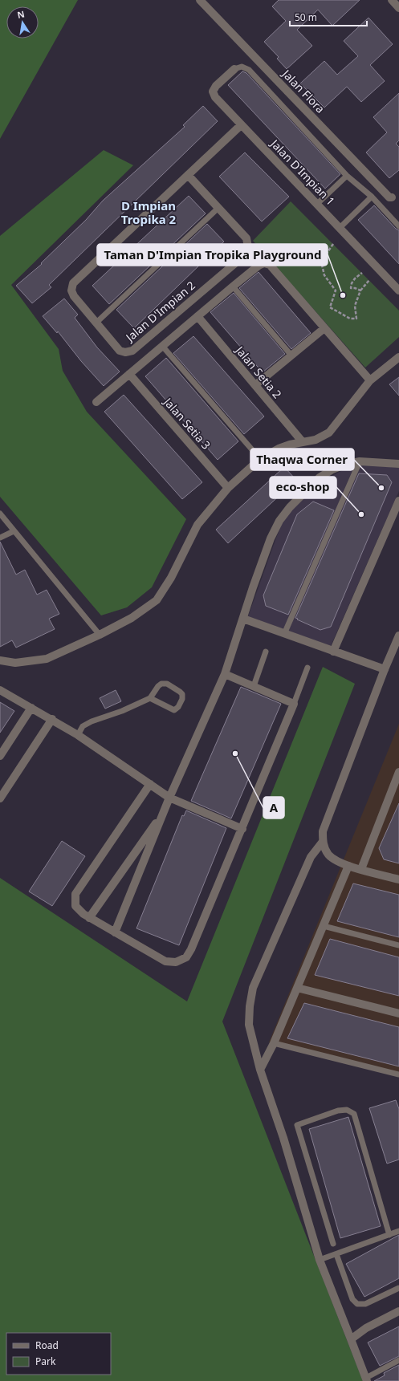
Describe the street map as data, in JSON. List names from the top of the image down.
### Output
{
  "streets": {
    "street": [
      "Jalan Flora",
      "Jalan D'Impian 1",
      "Jalan D'Impian 2",
      "Jalan Setia 2",
      "Jalan Setia 3"
    ]
  },
  "crossings": [
    ["Jalan D'Impian 1", "Jalan D'Impian 2"]
  ],
  "districts": ["D Impian Tropika 2"],
  "places": [
    "Taman D'Impian Tropika Playground",
    "Thaqwa Corner",
    "eco-shop",
    "A"
  ],
  "legend": ["Road", "Park"],
  "scale_bar": "50 m",
  "north": "top"
}
